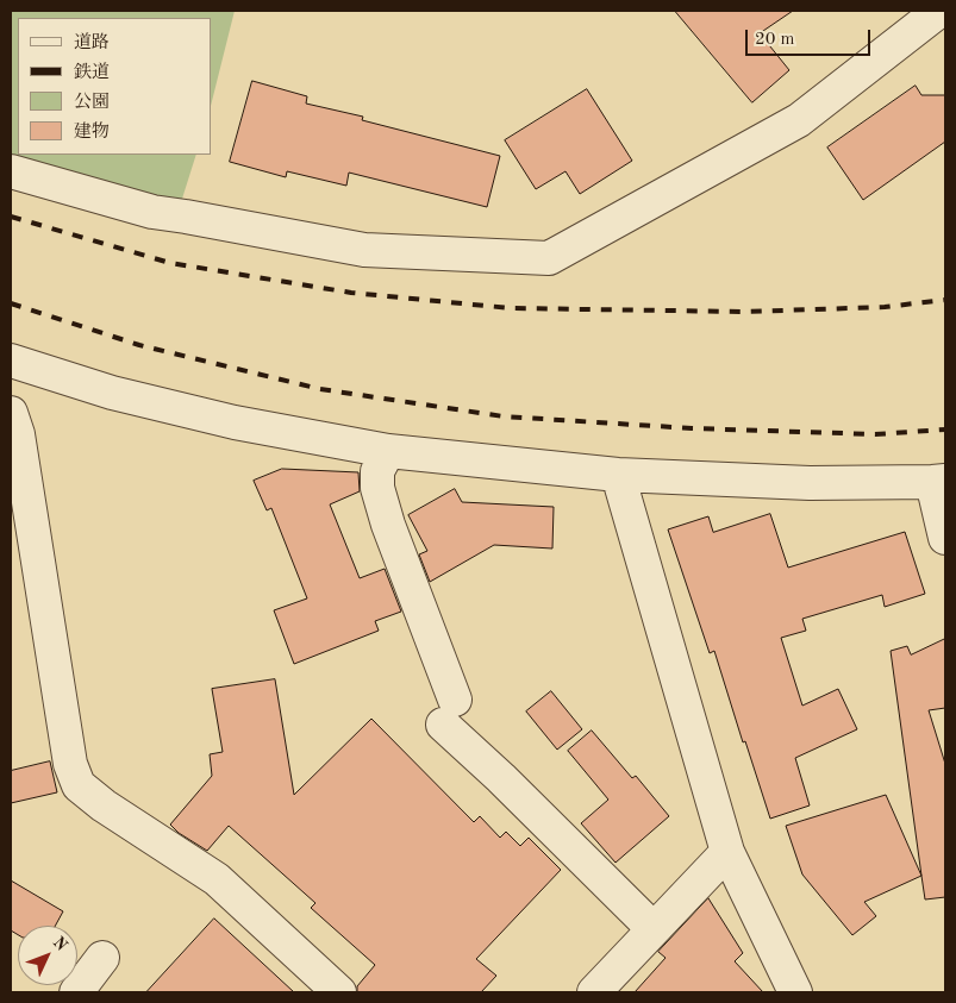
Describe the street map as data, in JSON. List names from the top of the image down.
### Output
{
  "legend": [
    "道路",
    "鉄道",
    "公園",
    "建物"
  ],
  "scale_bar": "20 m",
  "north": "top right"
}
